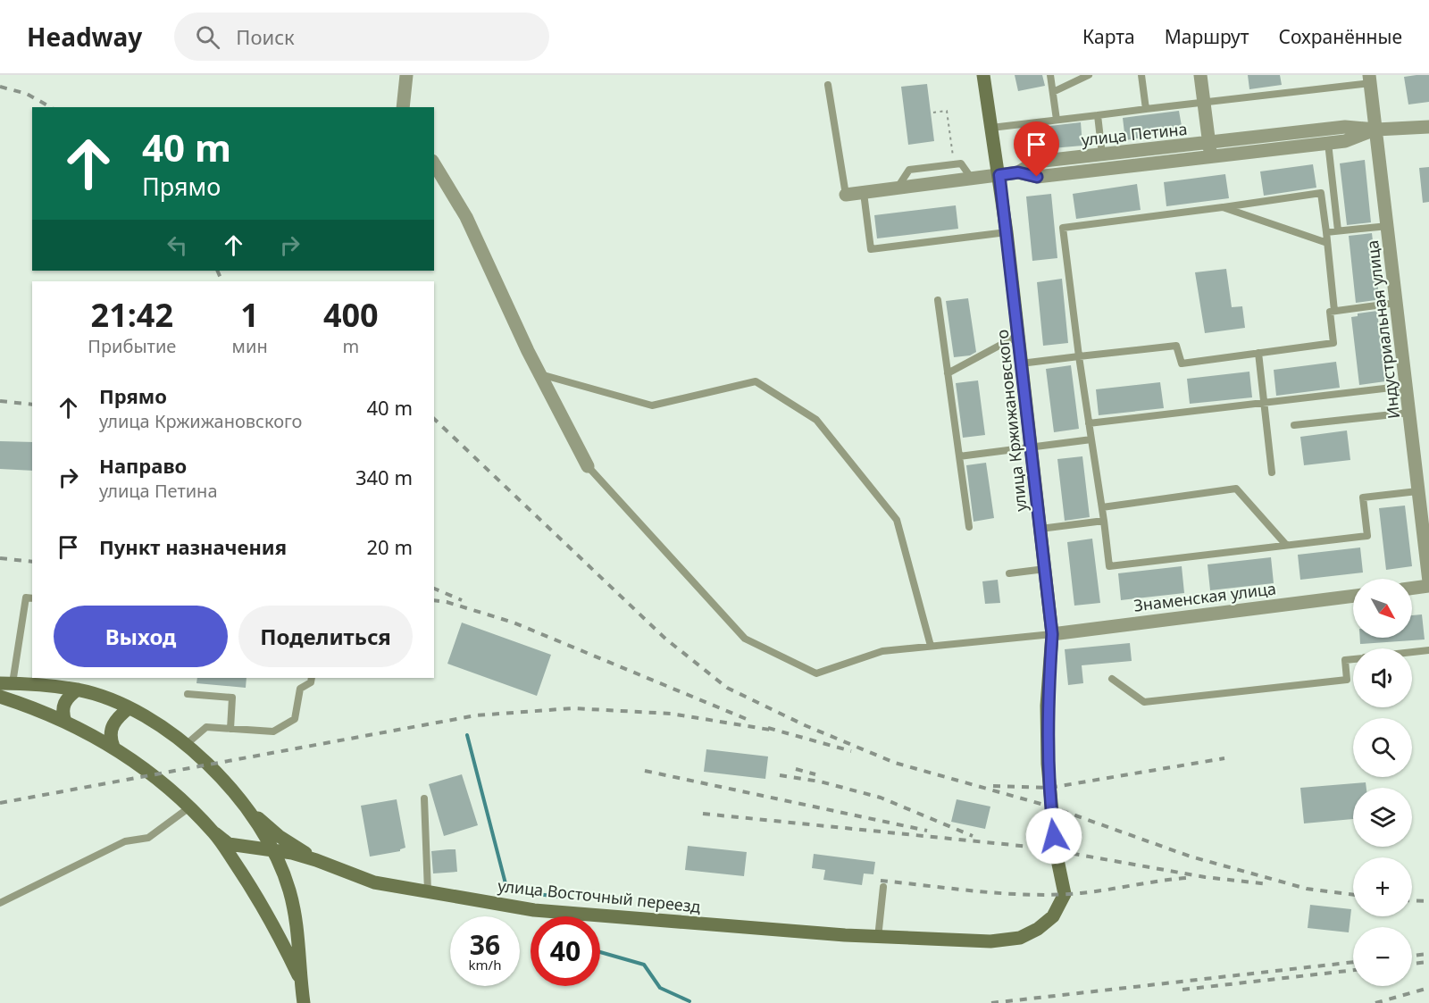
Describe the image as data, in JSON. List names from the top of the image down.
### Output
{
  "streets": {
    "street": [
      "улица Петина",
      "Индустриальная улица",
      "улица Кржижановского",
      "Знаменская улица",
      "улица Восточный переезд"
    ]
  },
  "crossings": [
    ["улица Петина", "улица Кржижановского"],
    ["улица Кржижановского", "Знаменская улица"],
    ["улица Кржижановского", "улица Восточный переезд"]
  ],
  "north": "bottom right",
  "page": {
    "header": "Headway",
    "search": "Поиск",
    "nav": ["Карта", "Маршрут", "Сохранённые"],
    "turn": ["40 m", "Прямо"],
    "eta": [
      "21:42",
      "Прибытие",
      "1",
      "мин",
      "400",
      "m"
    ],
    "list": [
      {
        "name": "Прямо",
        "note": "улица Кржижановского",
        "value": "40 m"
      },
      {
        "name": "Направо",
        "note": "улица Петина",
        "value": "340 m"
      },
      {
        "name": "Пункт назначения",
        "value": "20 m"
      }
    ],
    "map_buttons": ["+", "−"],
    "buttons": ["Выход", "Поделиться"],
    "speed": "36 km/h",
    "limit": "40"
  }
}
